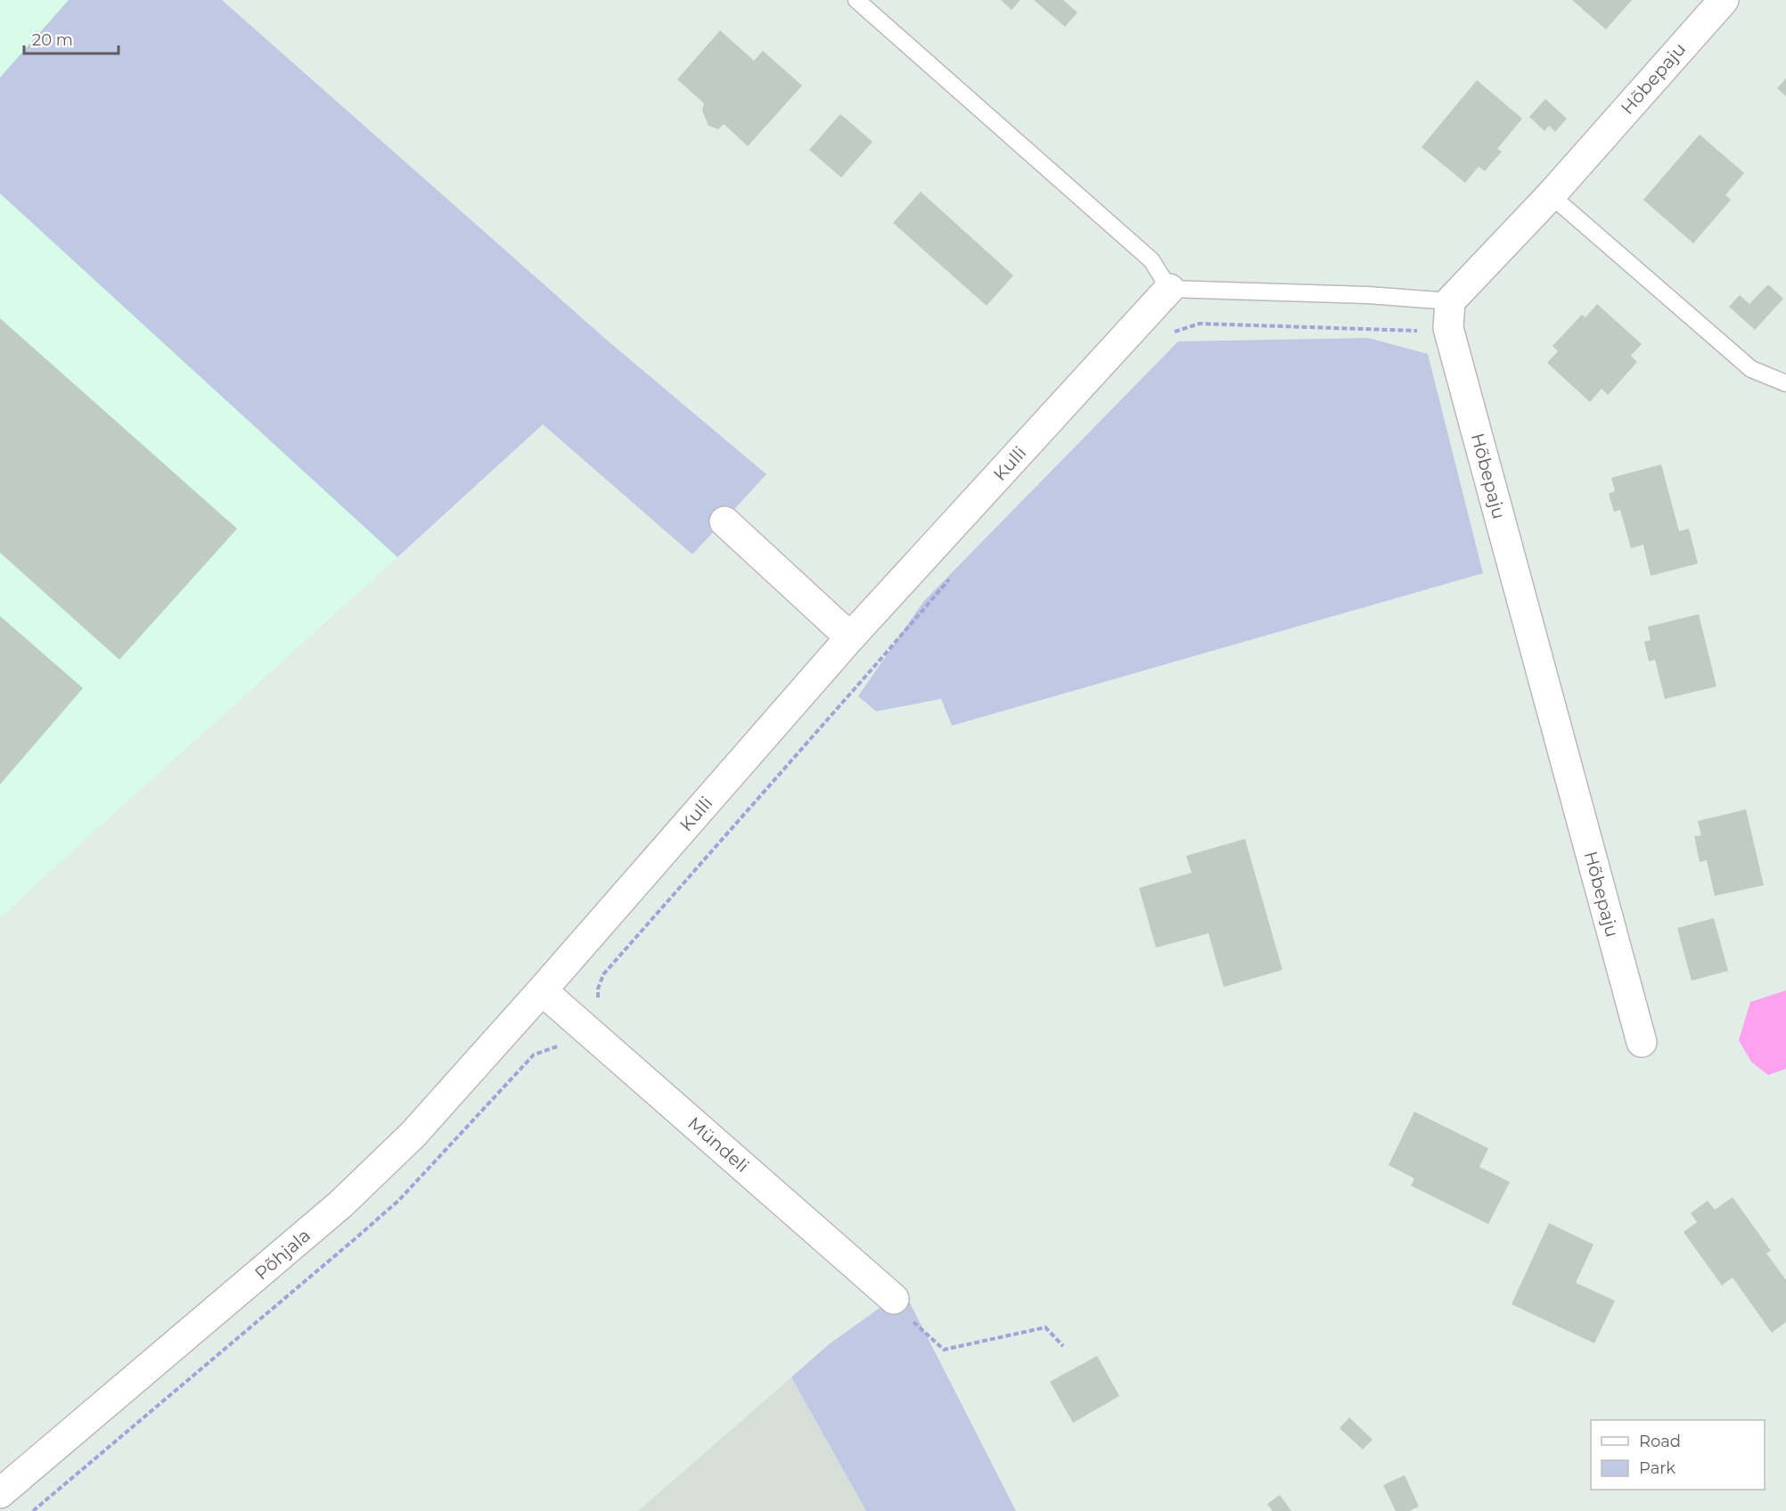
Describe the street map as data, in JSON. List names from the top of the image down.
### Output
{
  "streets": {
    "street": [
      "Hõbepaju",
      "Kulli",
      "Mündeli",
      "Põhjala"
    ]
  },
  "crossings": [
    ["Kulli", "Mündeli"],
    ["Kulli", "Põhjala"],
    ["Mündeli", "Põhjala"]
  ],
  "legend": ["Road", "Park"],
  "scale_bar": "20 m"
}
